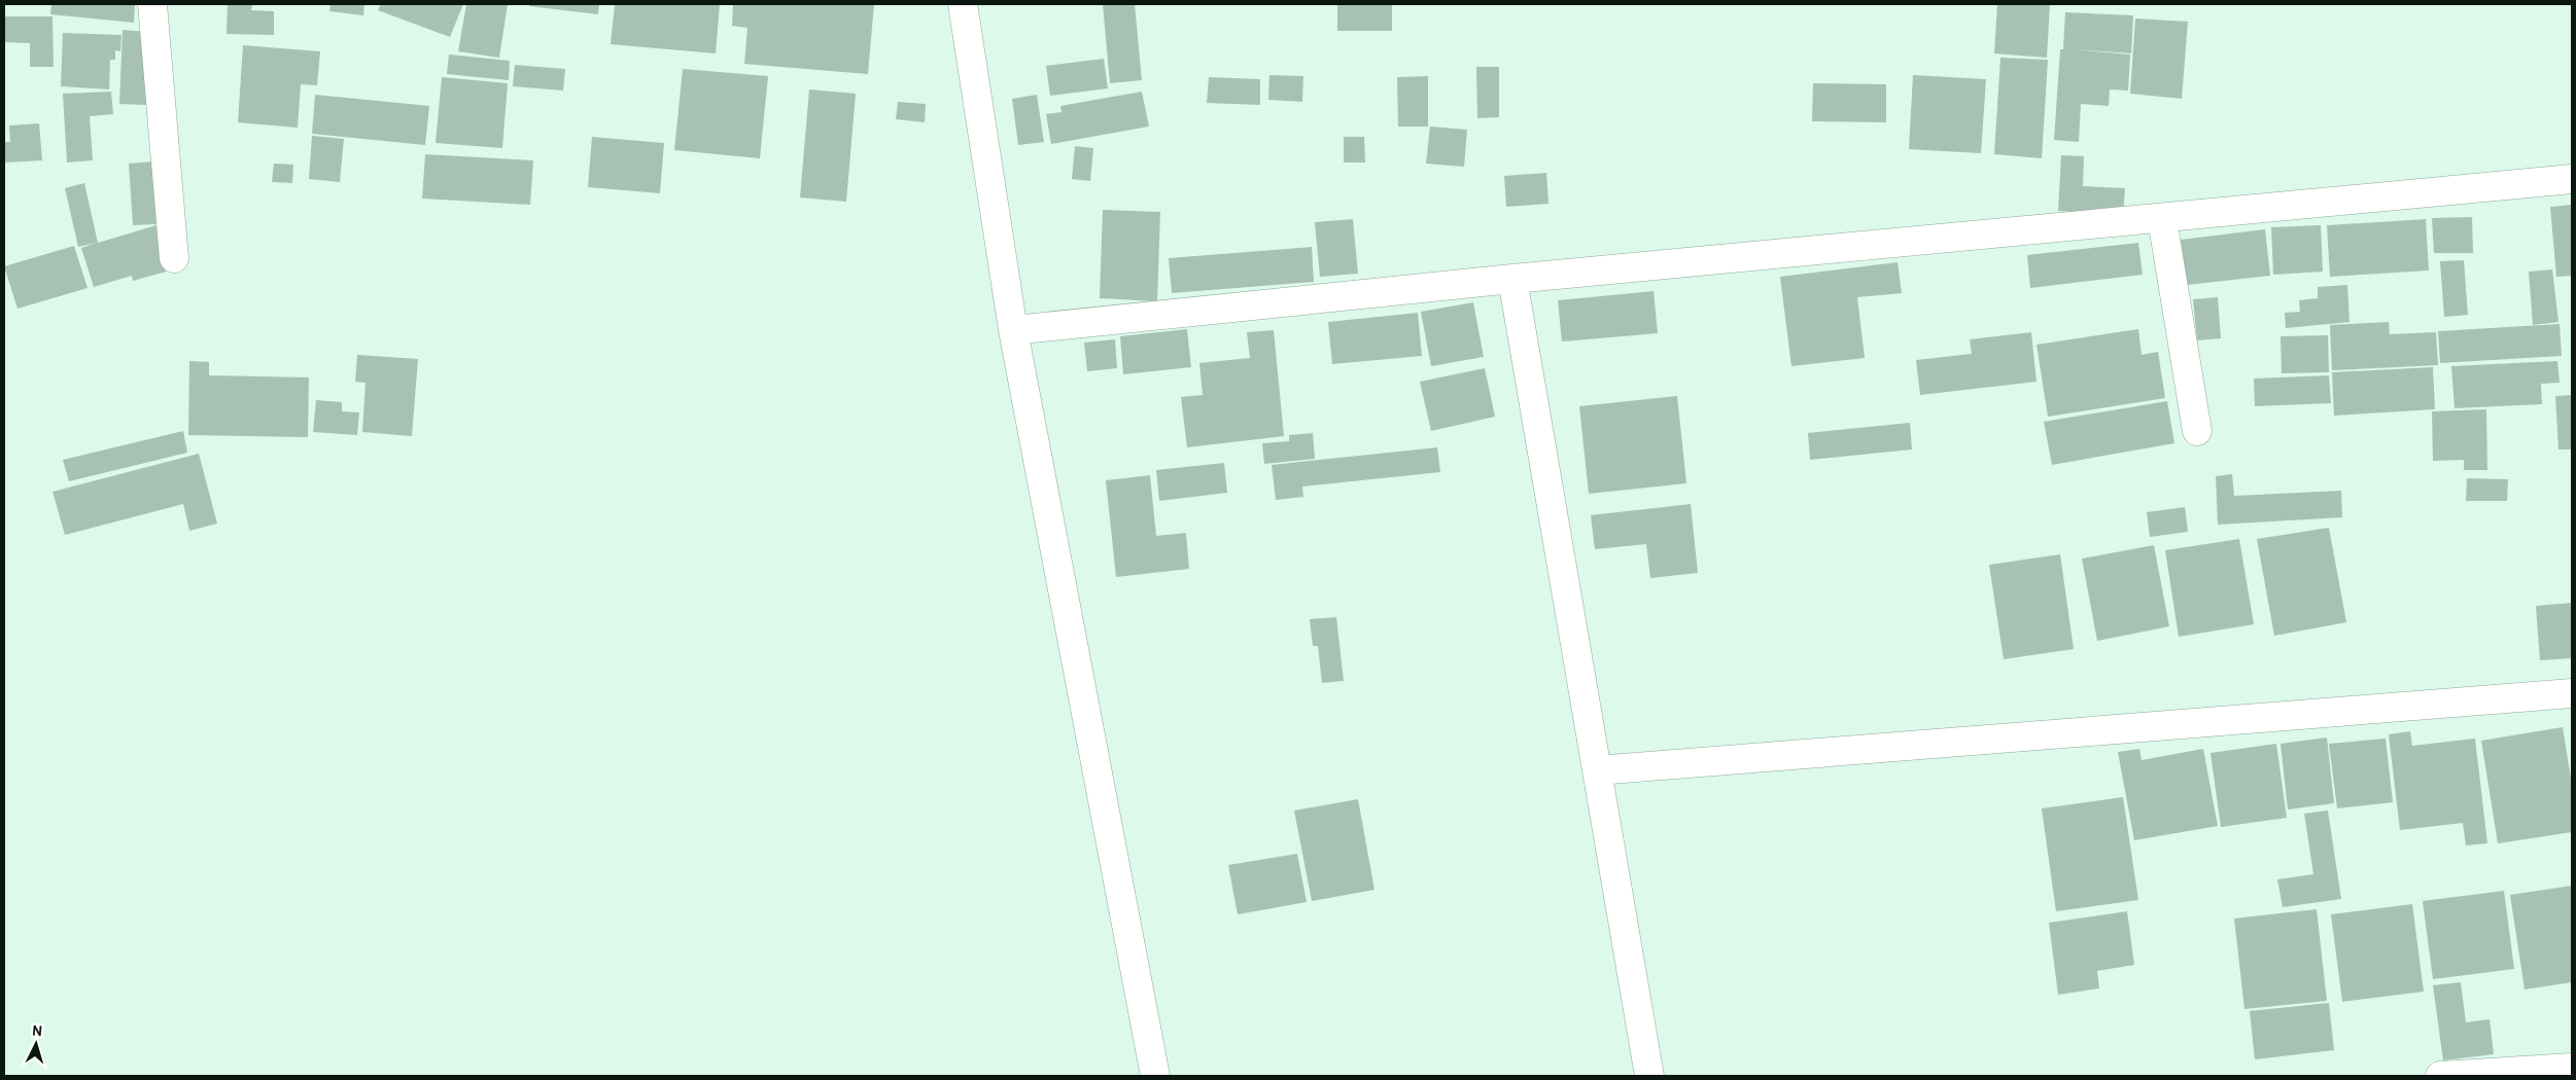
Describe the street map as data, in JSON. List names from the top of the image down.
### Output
{
  "north": "top"
}
